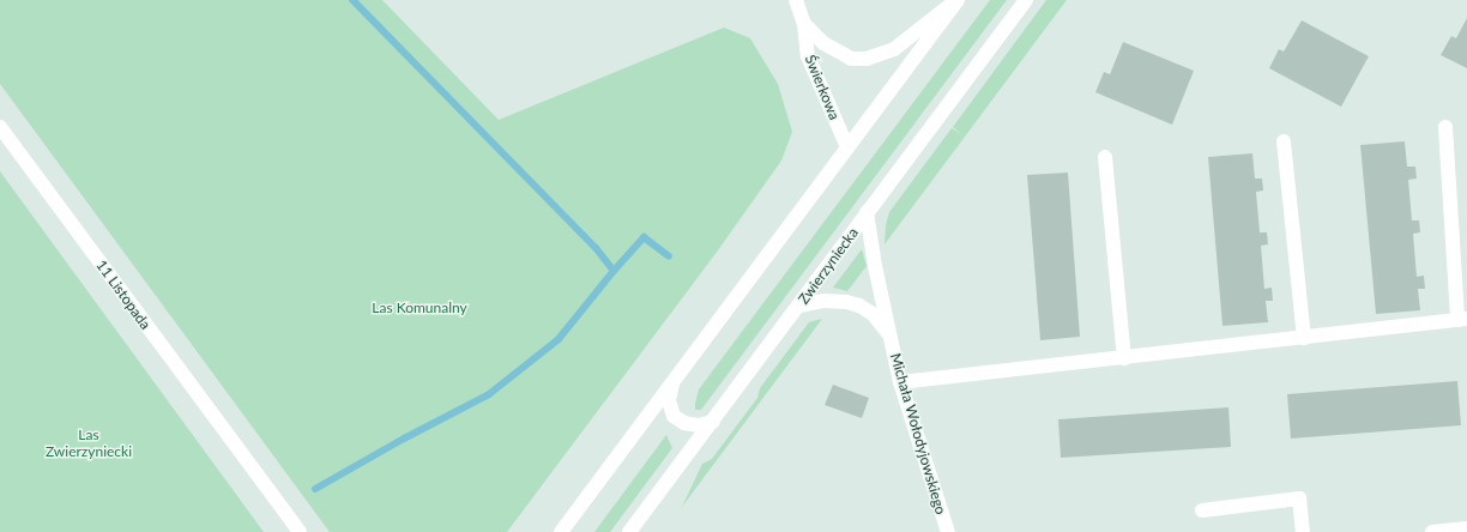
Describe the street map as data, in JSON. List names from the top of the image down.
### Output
{
  "streets": {
    "street": [
      "Świerkowa",
      "Zwierzyniecka",
      "11 Listopada",
      "Michała Wołodyjowskiego"
    ]
  },
  "crossings": [
    ["Zwierzyniecka", "Michała Wołodyjowskiego"]
  ],
  "parks": ["Las Komunalny", "Las Zwierzyniecki"]
}
